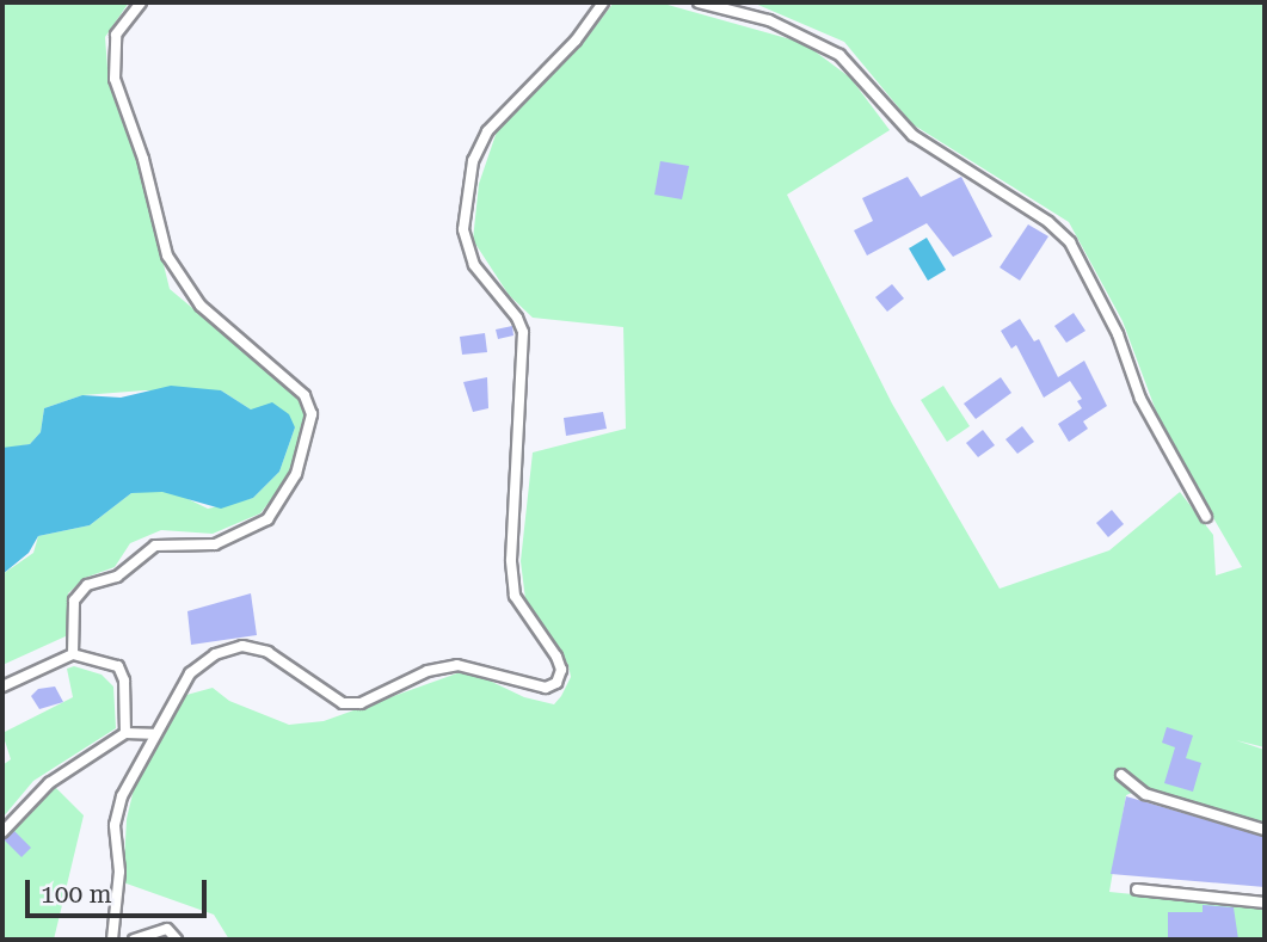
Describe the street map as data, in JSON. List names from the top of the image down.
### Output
{
  "scale_bar": "100 m"
}
